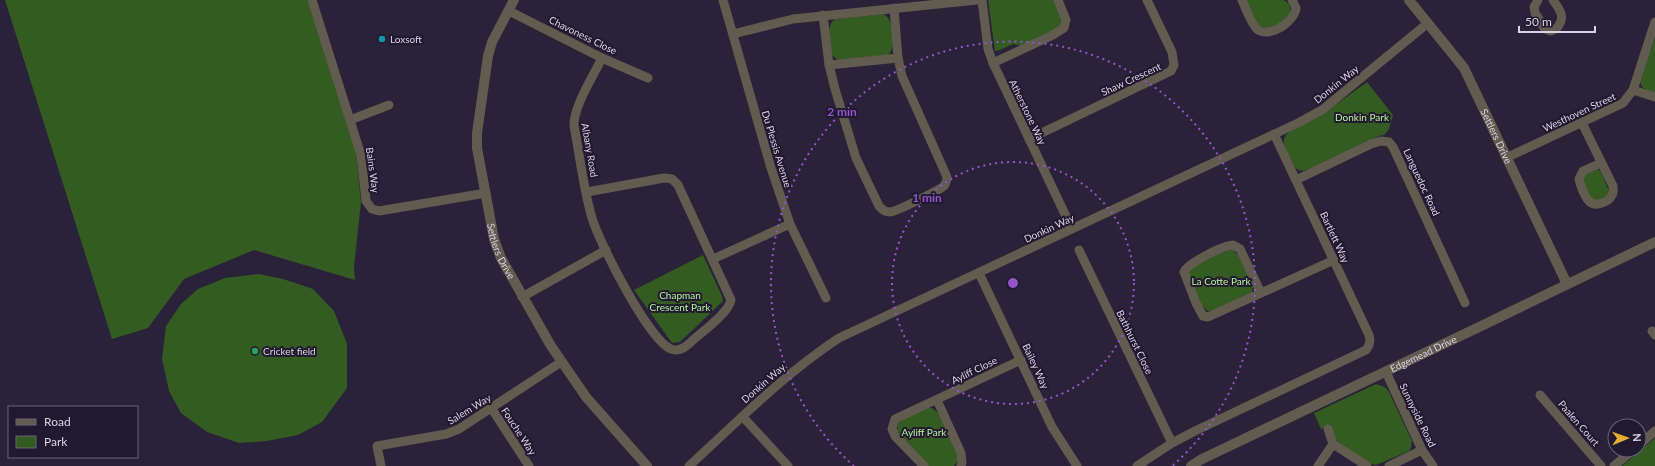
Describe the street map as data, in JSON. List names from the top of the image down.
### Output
{
  "streets": {
    "street": [
      "Chavoness Close",
      "Shaw Crescent",
      "Donkin Way",
      "Atherstone Way",
      "Westhoven Street",
      "Settlers Drive",
      "Du Plessis Avenue",
      "Albany Road",
      "Bains Way",
      "Languedoc Road",
      "Bartlett Way",
      "Bathhurst Close",
      "Edgemead Drive",
      "Bailey Way",
      "Ayliff Close",
      "Salem Way",
      "Sunnyside Road",
      "Paalen Court",
      "Fouche Way"
    ]
  },
  "crossings": [
    ["Chavoness Close", "Settlers Drive"],
    ["Chavoness Close", "Albany Road"],
    ["Shaw Crescent", "Atherstone Way"],
    ["Donkin Way", "Atherstone Way"],
    ["Donkin Way", "Settlers Drive"],
    ["Donkin Way", "Bartlett Way"],
    ["Donkin Way", "Bailey Way"],
    ["Westhoven Street", "Settlers Drive"],
    ["Settlers Drive", "Bains Way"],
    ["Settlers Drive", "Edgemead Drive"],
    ["Settlers Drive", "Salem Way"],
    ["Languedoc Road", "Bartlett Way"],
    ["Bartlett Way", "Bathhurst Close"],
    ["Edgemead Drive", "Sunnyside Road"],
    ["Bailey Way", "Ayliff Close"],
    ["Salem Way", "Fouche Way"]
  ],
  "parks": [
    "Donkin Park",
    "La Cotte Park",
    "Chapman Crescent Park",
    "Ayliff Park"
  ],
  "places": ["Loxsoft", "Cricket field"],
  "legend": ["Road", "Park"],
  "scale_bar": "50 m",
  "north": "right",
  "rings": ["2 min", "1 min"]
}
